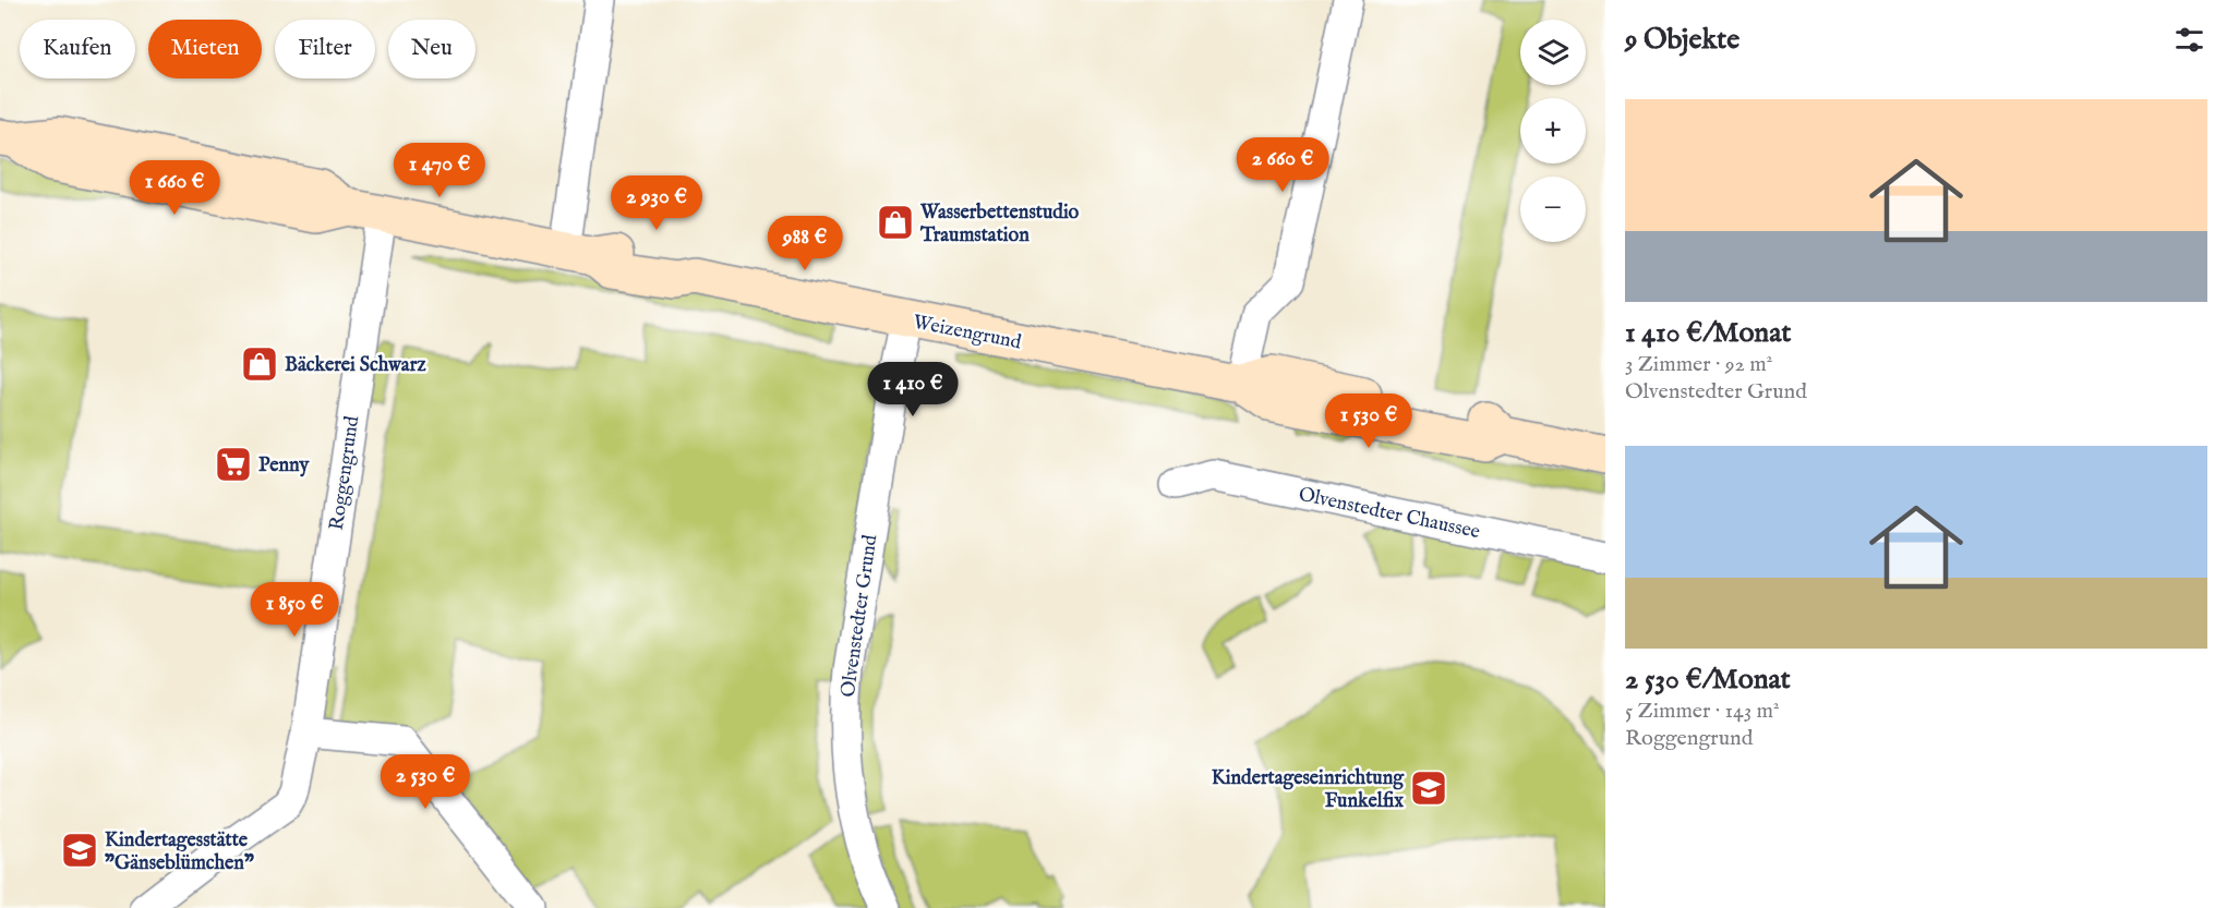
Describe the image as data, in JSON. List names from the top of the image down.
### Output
{
  "streets": {
    "main road": ["Weizengrund"],
    "street": ["Roggengrund", "Olvenstedter Chaussee", "Olvenstedter Grund"]
  },
  "crossings": [
    ["Weizengrund", "Roggengrund"],
    ["Weizengrund", "Olvenstedter Grund"]
  ],
  "places": {
    "shop": ["Wasserbettenstudio Traumstation", "Bäckerei Schwarz"],
    "supermarket": ["Penny"],
    "school or university": ["Kindertageseinrichtung Funkelfix", "Kindertagesstätte \"Gänseblümchen\""]
  },
  "page": {
    "heading": "9 Objekte",
    "map_buttons": ["+", "−"],
    "chip": [
      "Kaufen",
      "Mieten",
      "Filter",
      "Neu"
    ],
    "list": [
      {
        "name": "1 410 €/Monat",
        "note": "3 Zimmer · 92 m² · Olvenstedter Grund"
      },
      {
        "name": "2 530 €/Monat",
        "note": "5 Zimmer · 143 m² · Roggengrund"
      }
    ],
    "price": [
      "2 660 €",
      "1 470 €",
      "1 660 €",
      "2 930 €",
      "988 €",
      "1 410 €",
      "1 530 €",
      "1 850 €",
      "2 530 €"
    ]
  }
}
